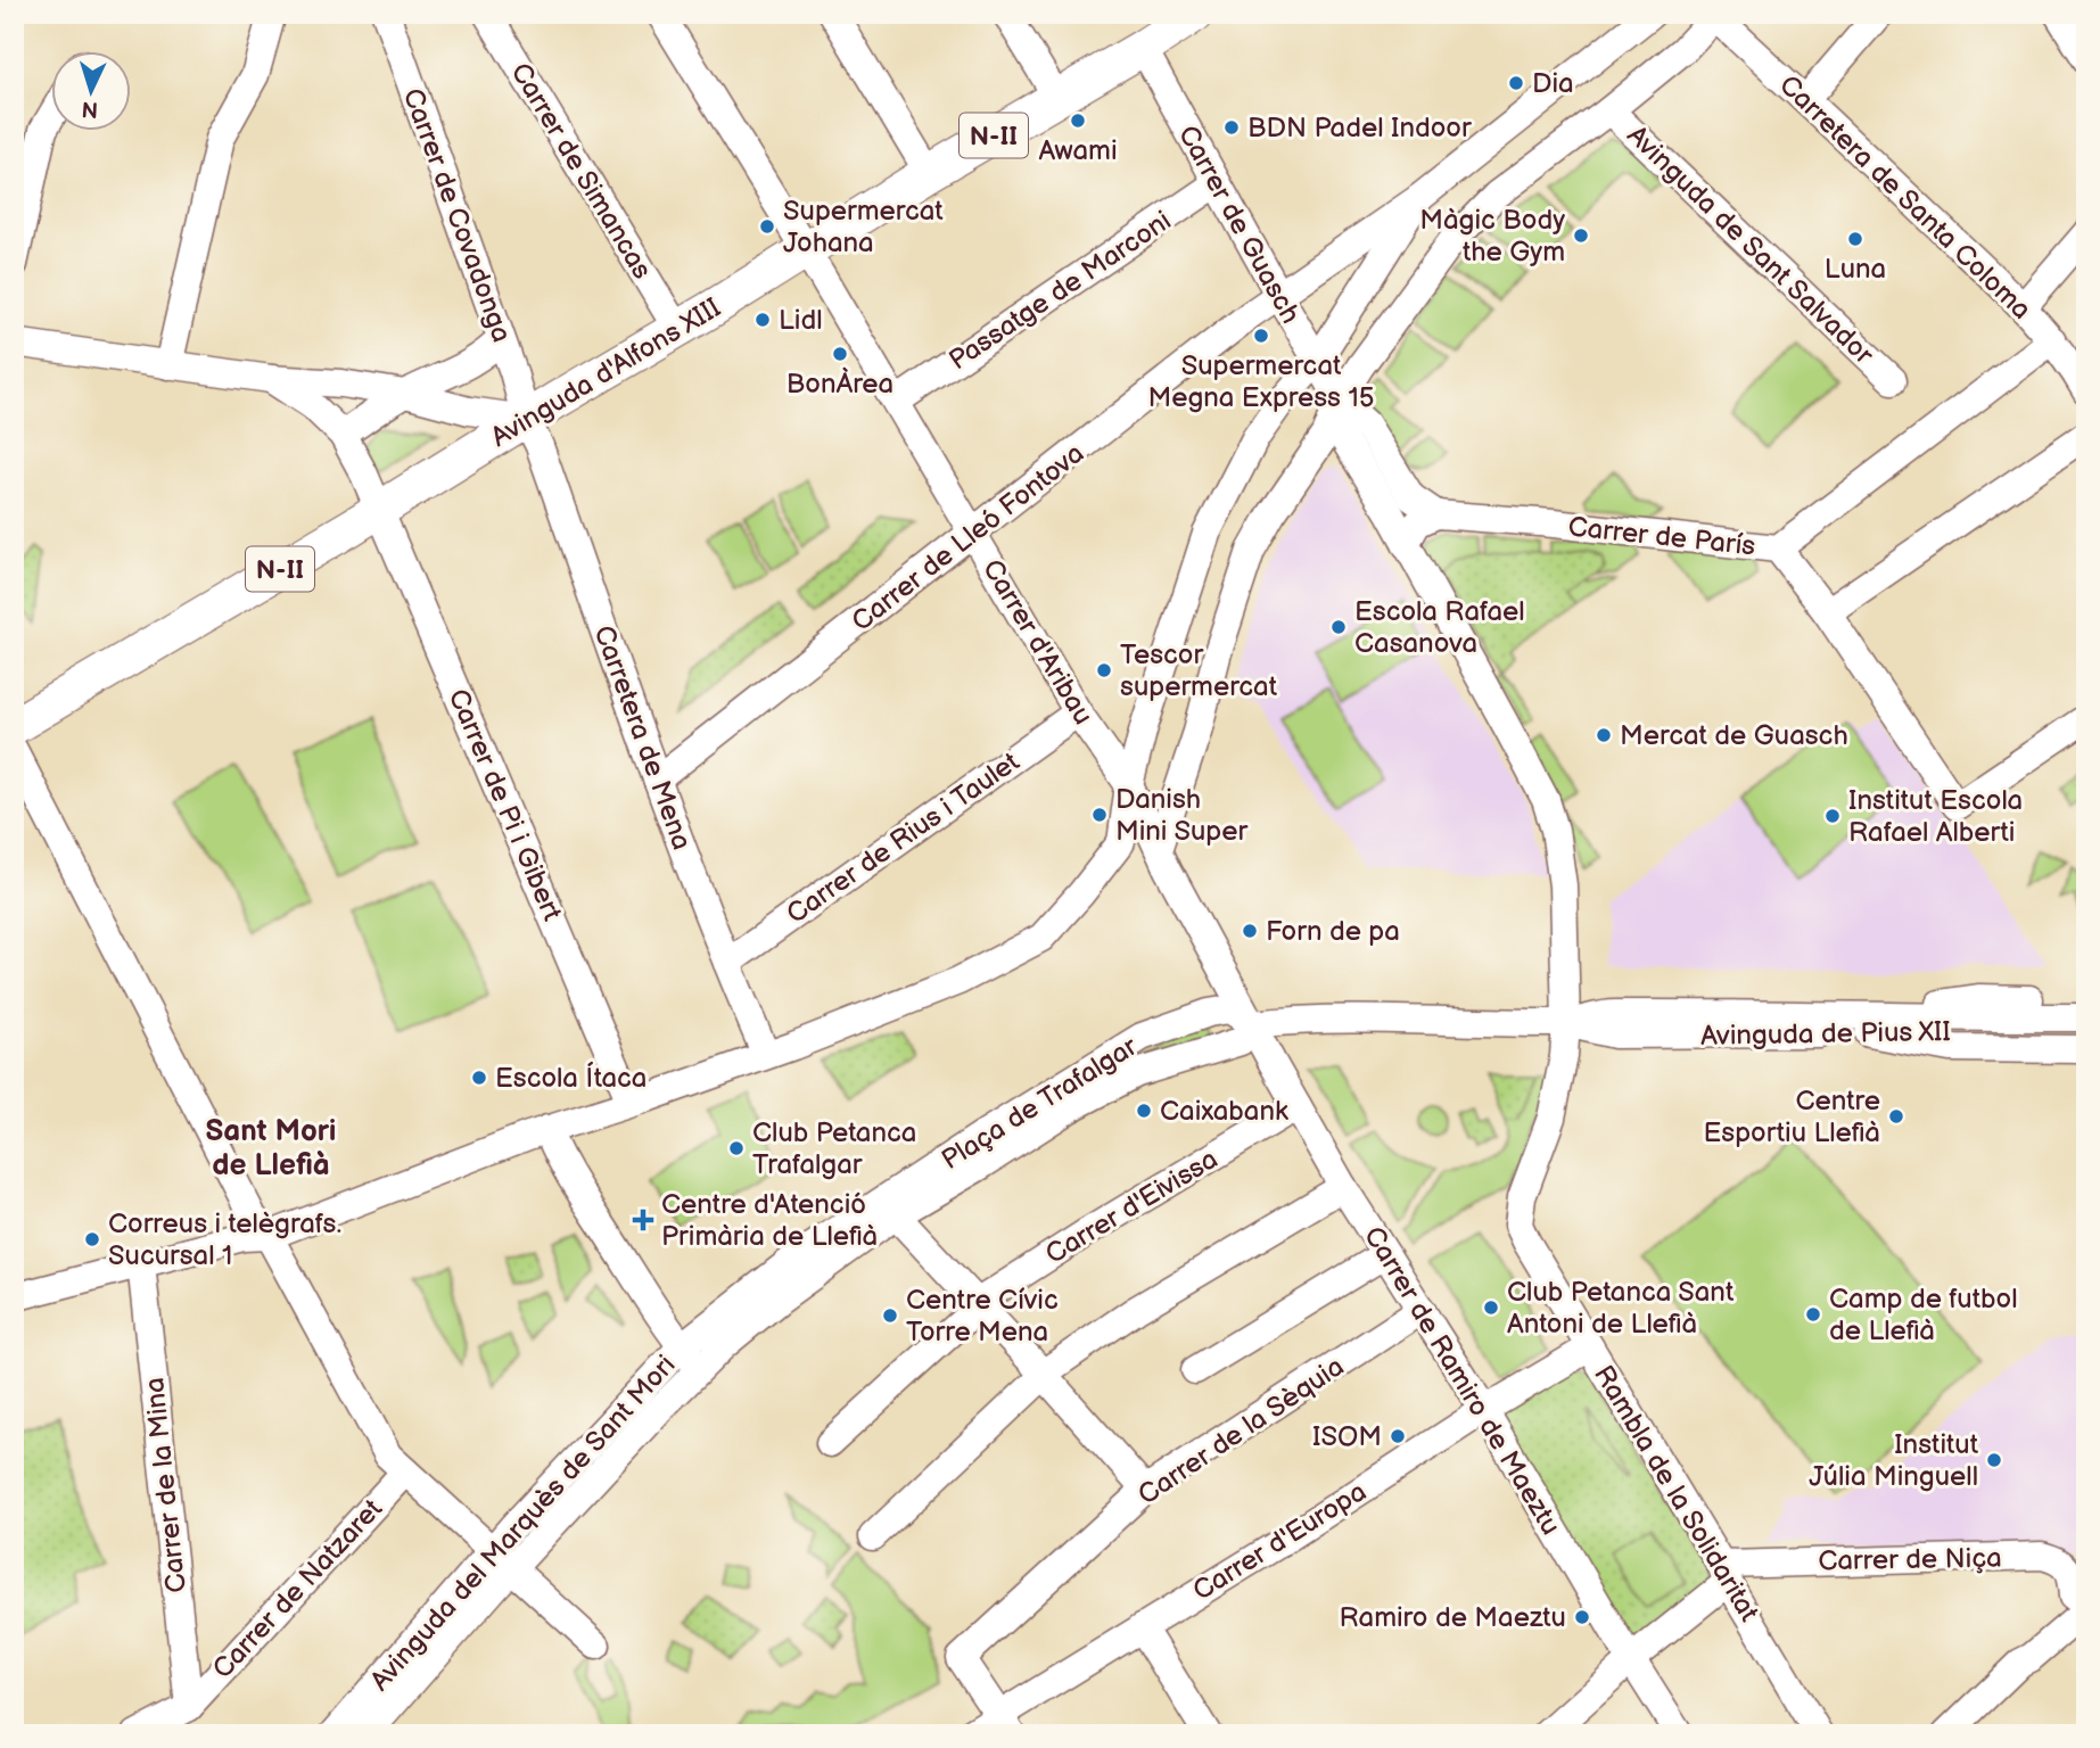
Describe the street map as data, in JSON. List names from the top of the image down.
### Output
{
  "streets": {
    "main road": ["N-II", "Avinguda d'Alfons XIII"],
    "street": [
      "Carrer de Simancas",
      "Carretera de Santa Coloma",
      "Carrer de Covadonga",
      "Carrer de Guasch",
      "Avinguda de Sant Salvador",
      "Passatge de Marconi",
      "Carrer de París",
      "Carrer de Lleó Fontova",
      "Carrer d'Aribau",
      "Carretera de Mena",
      "Carrer de Pi i Gibert",
      "Carrer de Rius i Taulet",
      "Avinguda de Pius XII",
      "Plaça de Trafalgar",
      "Carrer d'Eivissa",
      "Carrer de Ramiro de Maeztu",
      "Carrer de la Sèquia",
      "Carrer de la Mina",
      "Rambla de la Solidaritat",
      "Avinguda del Marquès de Sant Mori",
      "Carrer d'Europa",
      "Carrer de Niça",
      "Carrer de Natzaret"
    ]
  },
  "crossings": [
    ["Carrer de Simancas", "Avinguda d'Alfons XIII"],
    ["Carretera de Santa Coloma", "Avinguda de Sant Salvador"],
    ["Carretera de Santa Coloma", "Carrer de París"],
    ["Carrer de Covadonga", "Avinguda d'Alfons XIII"],
    ["Carrer de Covadonga", "Carretera de Mena"],
    ["Carrer de Guasch", "Avinguda de Sant Salvador"],
    ["Carrer de Guasch", "Passatge de Marconi"],
    ["Carrer de Guasch", "Avinguda d'Alfons XIII"],
    ["Carrer de Guasch", "Carrer de París"],
    ["Carrer de Guasch", "Carrer de Lleó Fontova"],
    ["Carrer de Guasch", "Avinguda de Pius XII"],
    ["Carrer de Guasch", "Rambla de la Solidaritat"],
    ["Passatge de Marconi", "Carrer d'Aribau"],
    ["Avinguda d'Alfons XIII", "Carrer d'Aribau"],
    ["Avinguda d'Alfons XIII", "Carretera de Mena"],
    ["Avinguda d'Alfons XIII", "Carrer de Pi i Gibert"],
    ["Carrer de Lleó Fontova", "Carrer d'Aribau"],
    ["Carrer de Lleó Fontova", "Carretera de Mena"],
    ["Carrer d'Aribau", "Carrer de Rius i Taulet"],
    ["Carretera de Mena", "Carrer de Rius i Taulet"],
    ["Avinguda de Pius XII", "Plaça de Trafalgar"],
    ["Avinguda de Pius XII", "Carrer de Ramiro de Maeztu"],
    ["Avinguda de Pius XII", "Rambla de la Solidaritat"],
    ["Plaça de Trafalgar", "Carrer de Ramiro de Maeztu"],
    ["Plaça de Trafalgar", "Avinguda del Marquès de Sant Mori"],
    ["Carrer d'Eivissa", "Carrer de Ramiro de Maeztu"],
    ["Carrer de Ramiro de Maeztu", "Carrer de la Sèquia"],
    ["Carrer de Ramiro de Maeztu", "Carrer d'Europa"],
    ["Carrer de la Sèquia", "Carrer d'Europa"],
    ["Carrer de la Mina", "Carrer de Natzaret"],
    ["Rambla de la Solidaritat", "Carrer d'Europa"],
    ["Rambla de la Solidaritat", "Carrer de Niça"]
  ],
  "districts": ["Sant Mori de Llefià"],
  "places": {
    "other": [
      "Dia",
      "Awami",
      "BDN Padel Indoor",
      "Supermercat Johana",
      "Màgic Body the Gym",
      "Luna",
      "Lidl",
      "Supermercat Megna Express 15",
      "BonÀrea",
      "Escola Rafael Casanova",
      "Tescor supermercat",
      "Mercat de Guasch",
      "Danish Mini Super",
      "Institut Escola Rafael Alberti",
      "Forn de pa",
      "Escola Ítaca",
      "Caixabank",
      "Centre Esportiu Llefià",
      "Club Petanca Trafalgar",
      "Correus i telègrafs. Sucursal 1",
      "Club Petanca Sant Antoni de Llefià",
      "Camp de futbol de Llefià",
      "Centre Cívic Torre Mena",
      "ISOM",
      "Institut Júlia Minguell",
      "Ramiro de Maeztu"
    ],
    "health": ["Centre d'Atenció Primària de Llefià"]
  },
  "north": "bottom"
}
